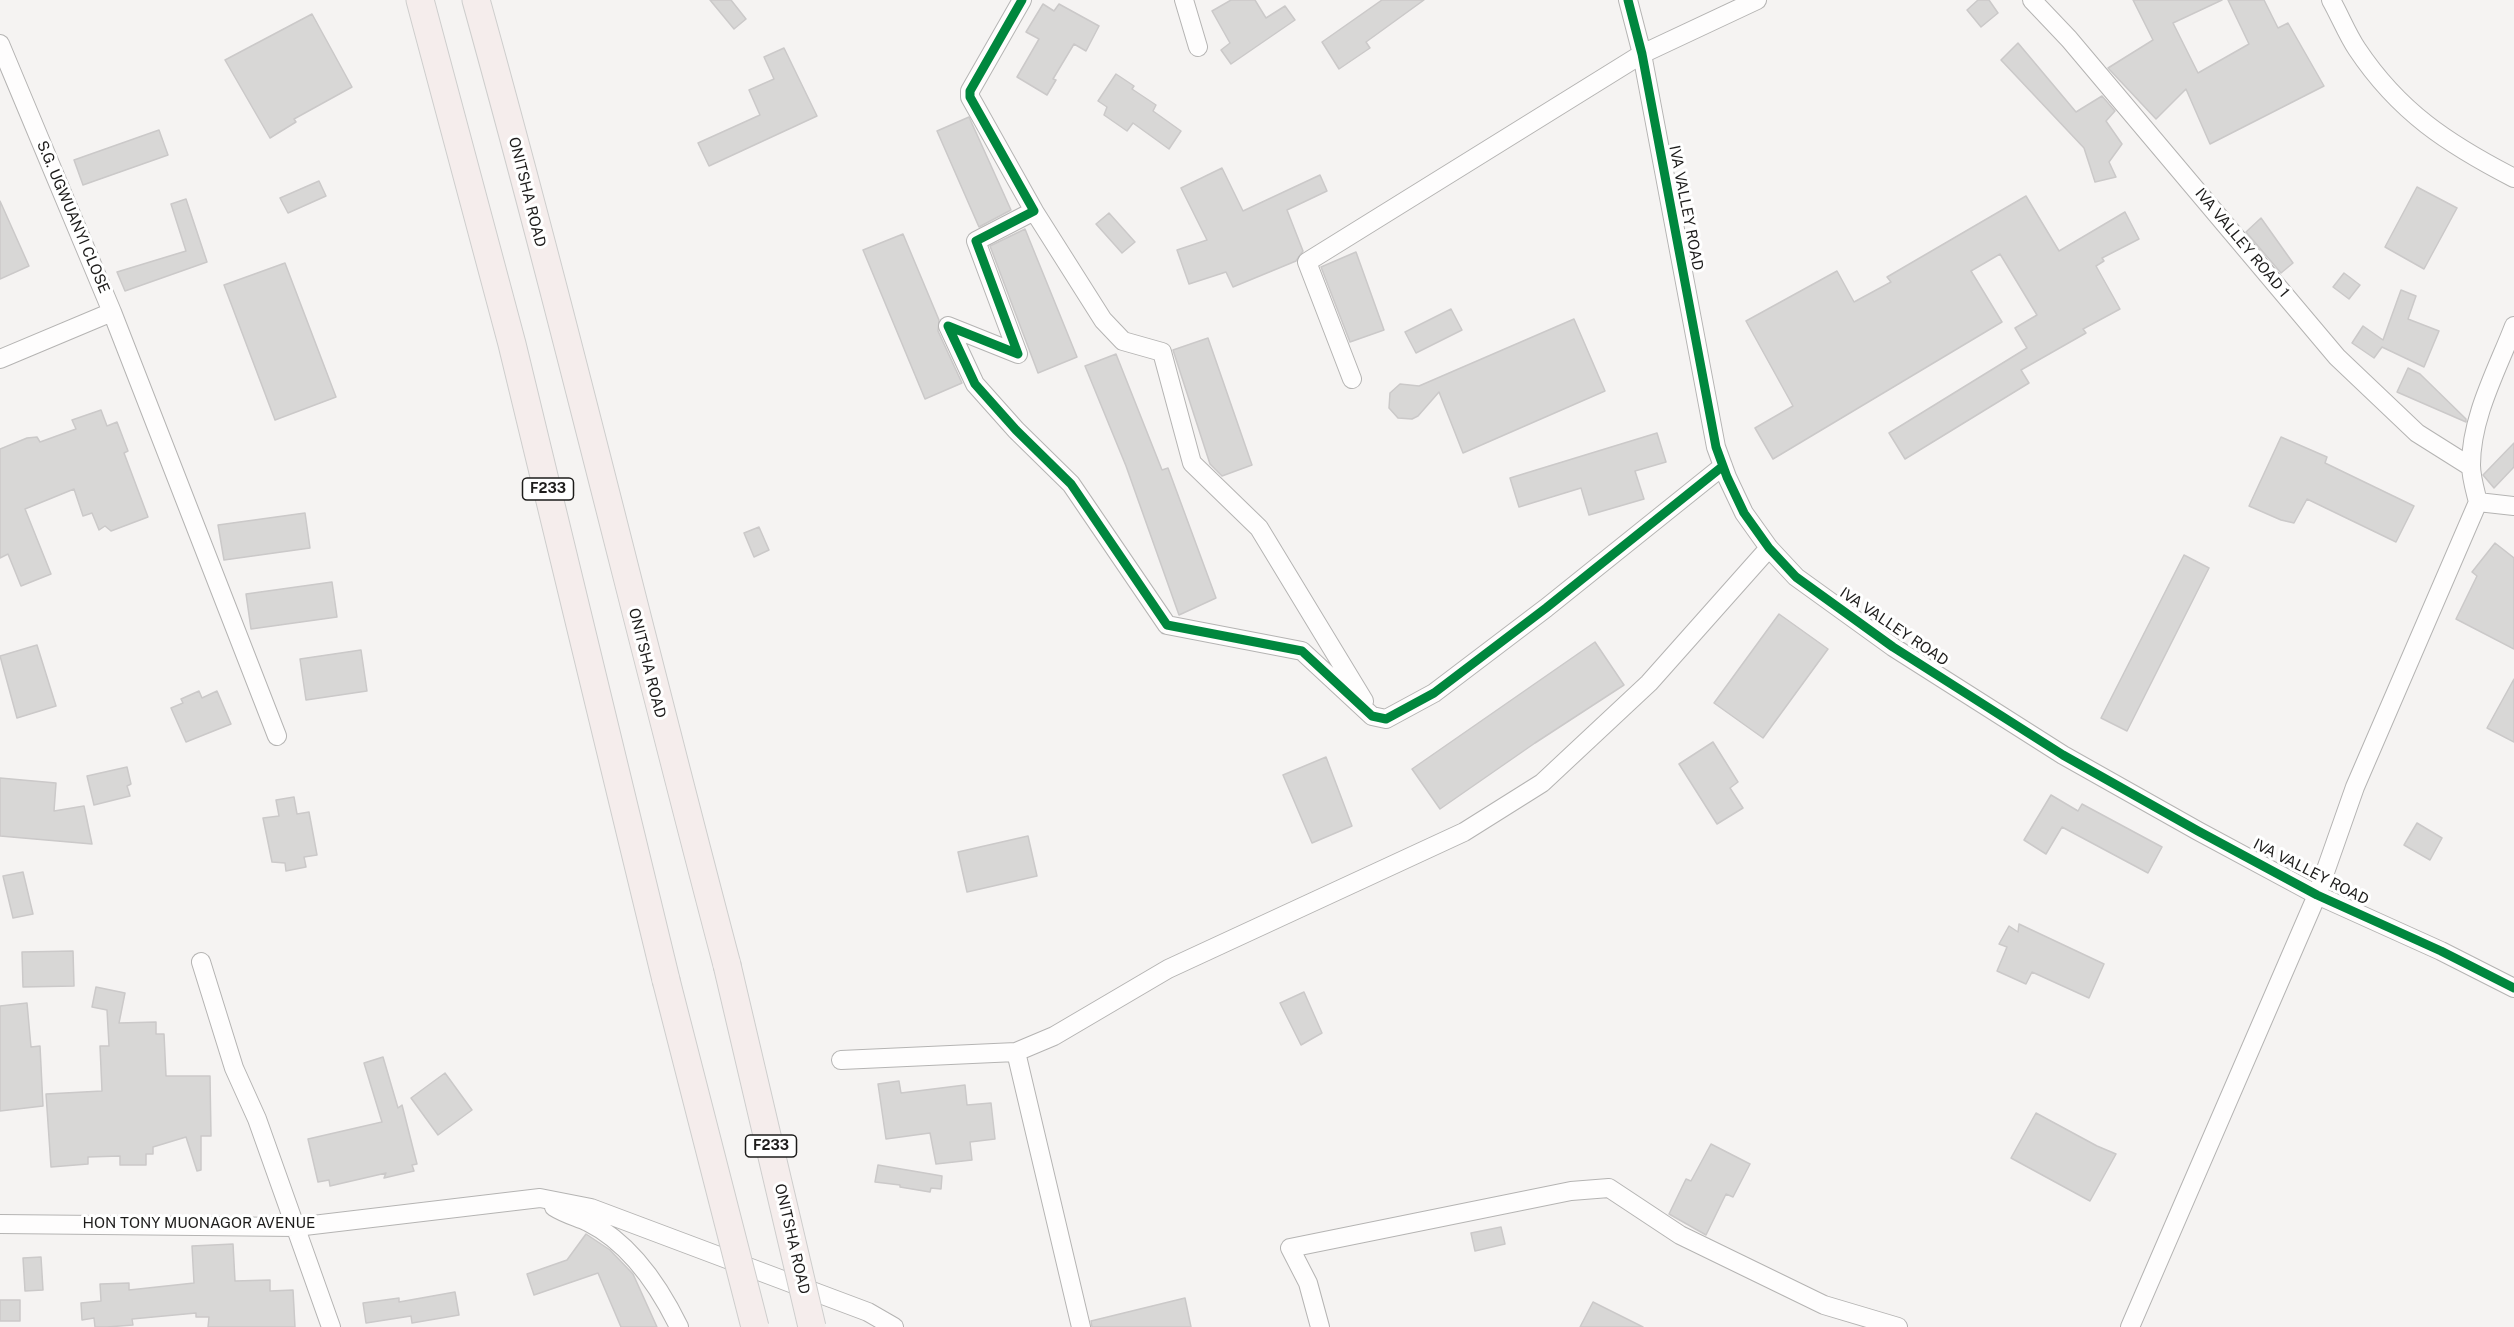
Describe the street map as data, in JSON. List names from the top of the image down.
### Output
{
  "streets": {
    "main road": ["ONITSHA ROAD", "F233"],
    "street": [
      "IVA VALLEY ROAD",
      "S.G. UGWUANYI CLOSE",
      "IVA VALLEY ROAD 1",
      "HON TONY MUONAGOR AVENUE"
    ]
  }
}
